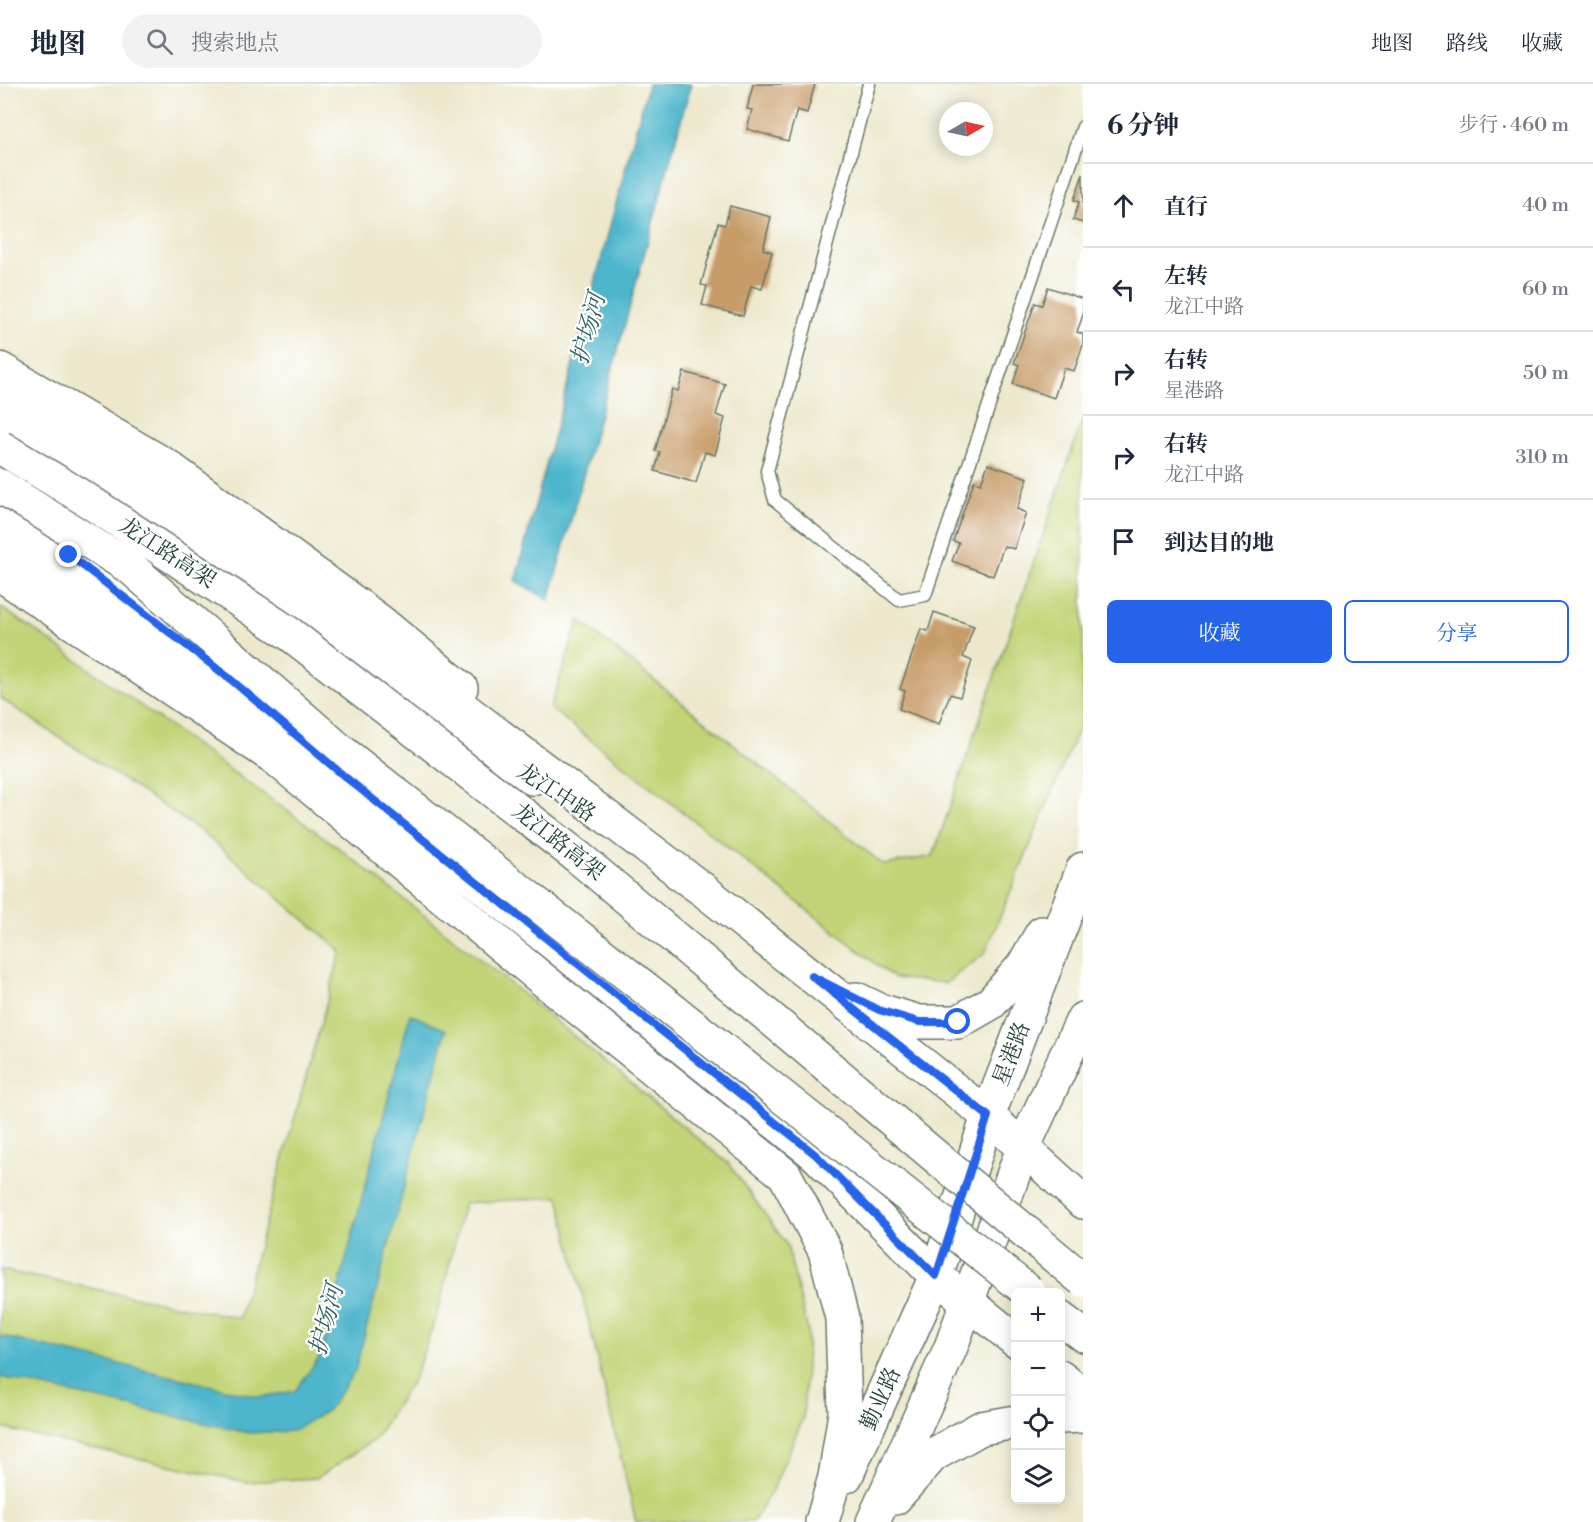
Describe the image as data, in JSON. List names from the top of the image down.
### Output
{
  "streets": {
    "main road": [
      "龙江路高架",
      "龙江中路",
      "星港路",
      "勤业路"
    ]
  },
  "crossings": [
    ["龙江中路", "星港路"],
    ["星港路", "勤业路"]
  ],
  "water": ["护场河"],
  "north": "right",
  "page": {
    "header": "地图",
    "search": "搜索地点",
    "nav": ["地图", "路线", "收藏"],
    "heading": ["6 分钟", "步行 · 460 m"],
    "list": [
      ["直行", "40 m"],
      ["左转", "龙江中路", "60 m"],
      ["右转", "星港路", "50 m"],
      ["右转", "龙江中路", "310 m"],
      "到达目的地"
    ],
    "buttons": ["收藏", "分享"],
    "map_buttons": ["+", "−"]
  }
}
